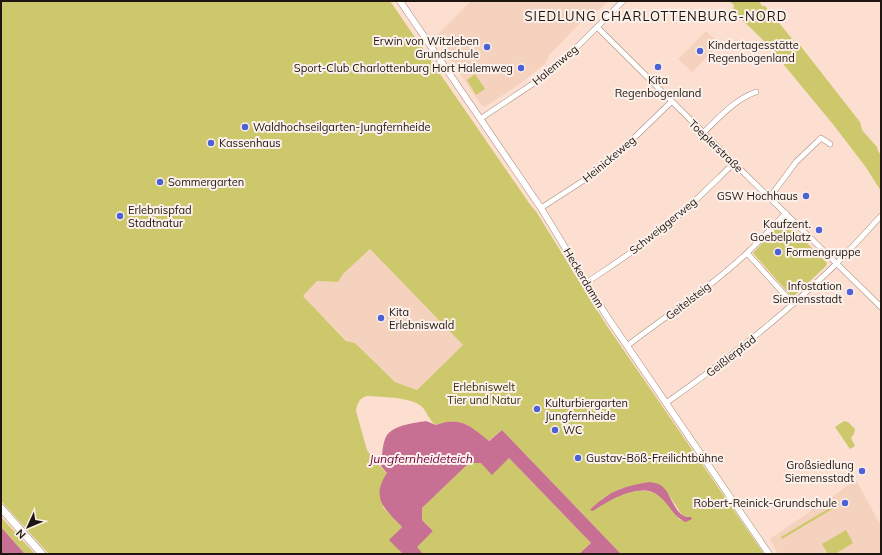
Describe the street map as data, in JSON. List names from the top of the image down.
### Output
{
  "streets": {
    "street": [
      "Halemweg",
      "Toeplerstraße",
      "Heinickeweg",
      "Schweiggerweg",
      "Heckerdamm",
      "Geitelsteig",
      "Geißlerpfad"
    ]
  },
  "crossings": [
    ["Halemweg", "Toeplerstraße"],
    ["Halemweg", "Heckerdamm"],
    ["Toeplerstraße", "Heinickeweg"],
    ["Toeplerstraße", "Schweiggerweg"],
    ["Toeplerstraße", "Geitelsteig"],
    ["Toeplerstraße", "Geißlerpfad"],
    ["Heinickeweg", "Heckerdamm"],
    ["Schweiggerweg", "Heckerdamm"],
    ["Heckerdamm", "Geitelsteig"],
    ["Heckerdamm", "Geißlerpfad"]
  ],
  "districts": ["SIEDLUNG CHARLOTTENBURG-NORD"],
  "water": ["Jungfernheideteich"],
  "parks": ["Erlebniswelt Tier und Natur"],
  "places": [
    "Erwin von Witzleben Grundschule",
    "Kindertagesstätte Regenbogenland",
    "Kita Regenbogenland",
    "Sport-Club Charlottenburg Hort Halemweg",
    "Waldhochseilgarten-Jungfernheide",
    "Kassenhaus",
    "Sommergarten",
    "GSW Hochhaus",
    "Erlebnispfad Stadtnatur",
    "Kaufzent. Goebelplatz",
    "Formengruppe",
    "Infostation Siemensstadt",
    "Kita Erlebniswald",
    "Kulturbiergarten Jungfernheide",
    "WC",
    "Gustav-Böß-Freilichtbühne",
    "Großsiedlung Siemensstadt",
    "Robert-Reinick-Grundschule"
  ],
  "north": "bottom left"
}
